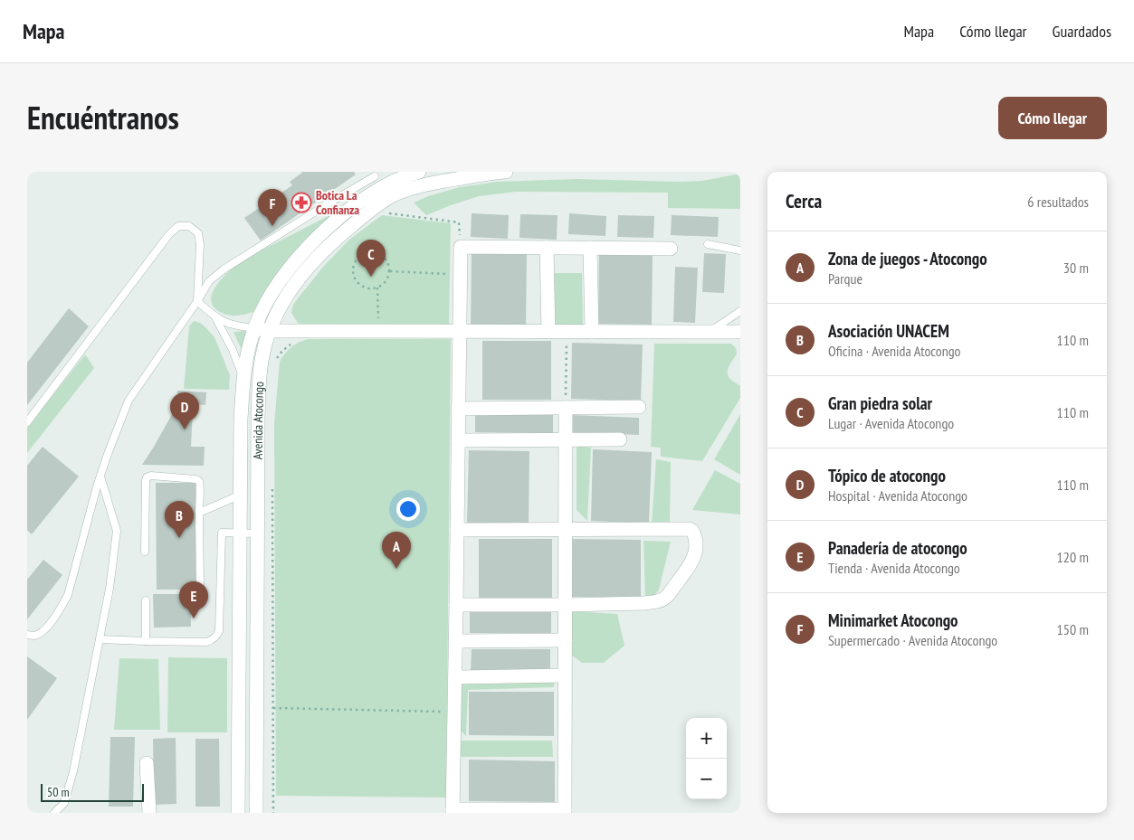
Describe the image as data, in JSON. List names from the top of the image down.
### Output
{
  "streets": {
    "street": ["Avenida Atocongo"]
  },
  "places": {
    "pharmacy": ["Botica La Confianza"]
  },
  "scale_bar": "50 m",
  "page": {
    "header": "Mapa",
    "nav": ["Mapa", "Cómo llegar", "Guardados"],
    "title": "Encuéntranos",
    "buttons": "Cómo llegar",
    "heading": ["Cerca", "6 resultados"],
    "pins": [
      "F",
      "C",
      "D",
      "B",
      "A",
      "E"
    ],
    "list": [
      {
        "mark": "A",
        "name": "Zona de juegos - Atocongo",
        "note": "Parque",
        "value": "30 m"
      },
      {
        "mark": "B",
        "name": "Asociación UNACEM",
        "note": "Oficina · Avenida Atocongo",
        "value": "110 m"
      },
      {
        "mark": "C",
        "name": "Gran piedra solar",
        "note": "Lugar · Avenida Atocongo",
        "value": "110 m"
      },
      {
        "mark": "D",
        "name": "Tópico de atocongo",
        "note": "Hospital · Avenida Atocongo",
        "value": "110 m"
      },
      {
        "mark": "E",
        "name": "Panadería de atocongo",
        "note": "Tienda · Avenida Atocongo",
        "value": "120 m"
      },
      {
        "mark": "F",
        "name": "Minimarket Atocongo",
        "note": "Supermercado · Avenida Atocongo",
        "value": "150 m"
      }
    ],
    "map_buttons": ["+", "−"],
    "scale": "50 m"
  }
}
